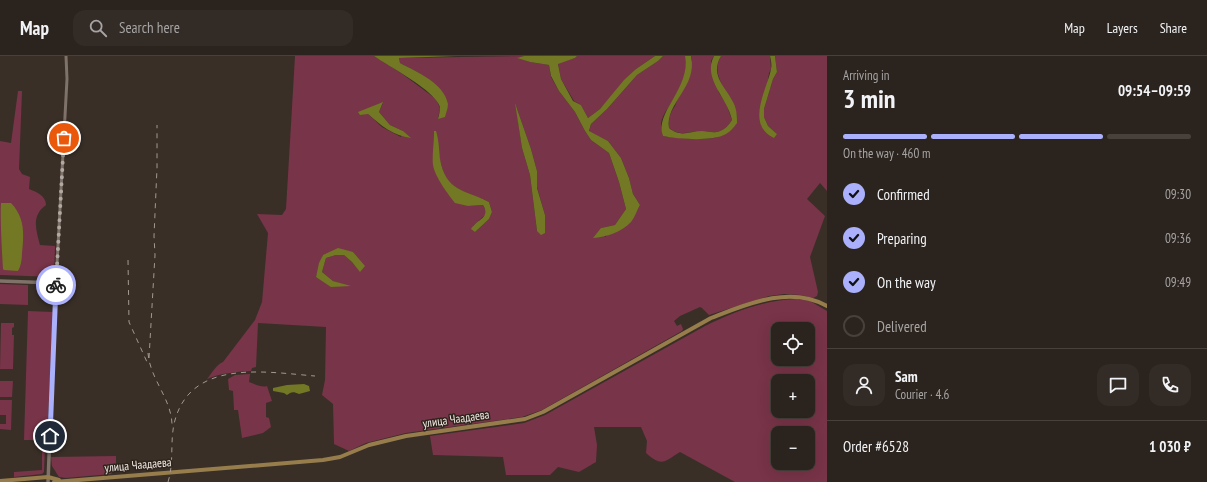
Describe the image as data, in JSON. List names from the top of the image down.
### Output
{
  "streets": {
    "main road": ["улица Чаадаева"]
  },
  "page": {
    "header": "Map",
    "search": "Search here",
    "nav": ["Map", "Layers", "Share"],
    "heading": ["3 min", "Arriving in", "09:54–09:59"],
    "panel": [
      "Sam",
      "Courier · 4.6",
      "Order #6528",
      "1 030 ₽"
    ],
    "bar": "On the way · 460 m",
    "list": [
      ["Confirmed", "09:30"],
      ["Preparing", "09:36"],
      ["On the way", "09:49"],
      "Delivered"
    ],
    "map_buttons": ["+", "−"]
  }
}
